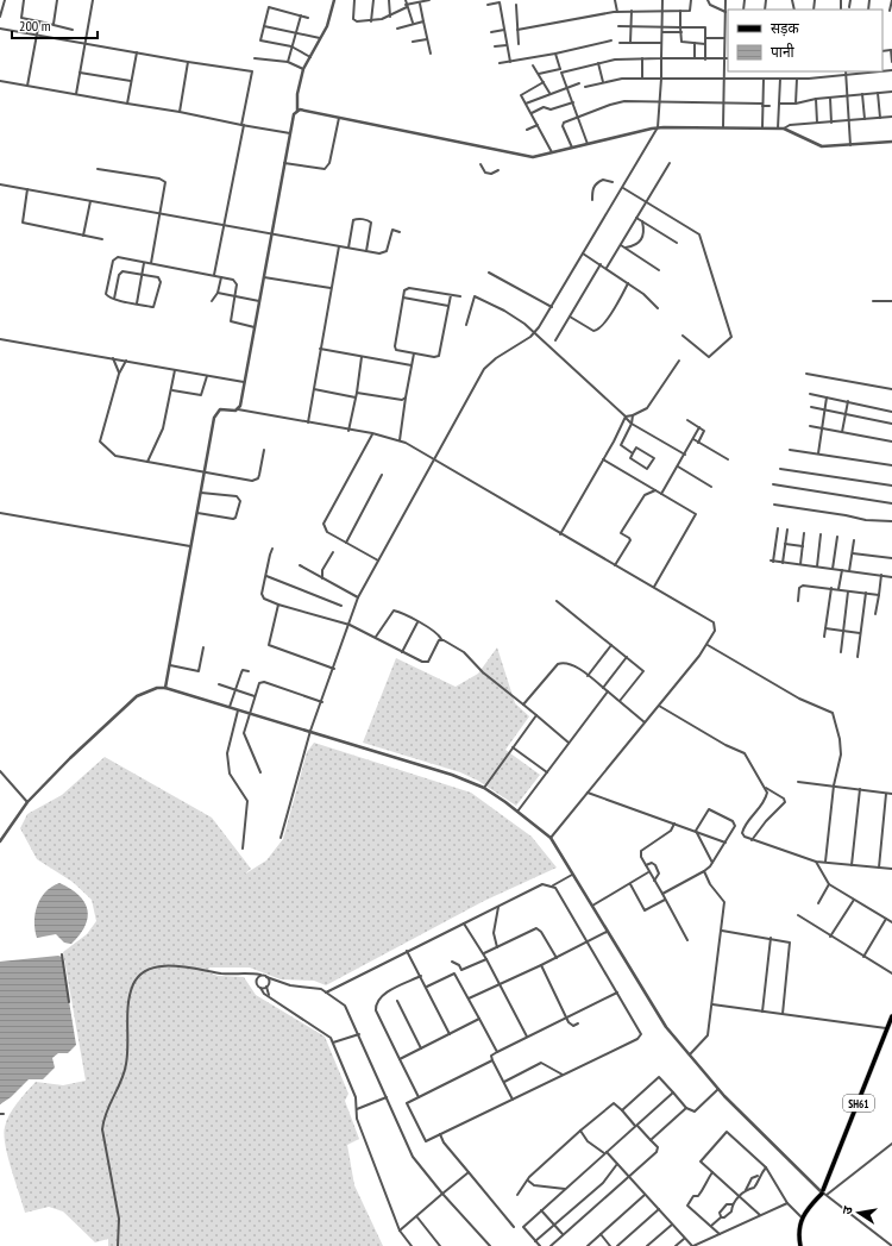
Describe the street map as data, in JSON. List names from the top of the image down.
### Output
{
  "streets": {
    "main road": ["SH61"]
  },
  "legend": ["सड़क", "पानी"],
  "scale_bar": "200 m",
  "north": "left"
}
